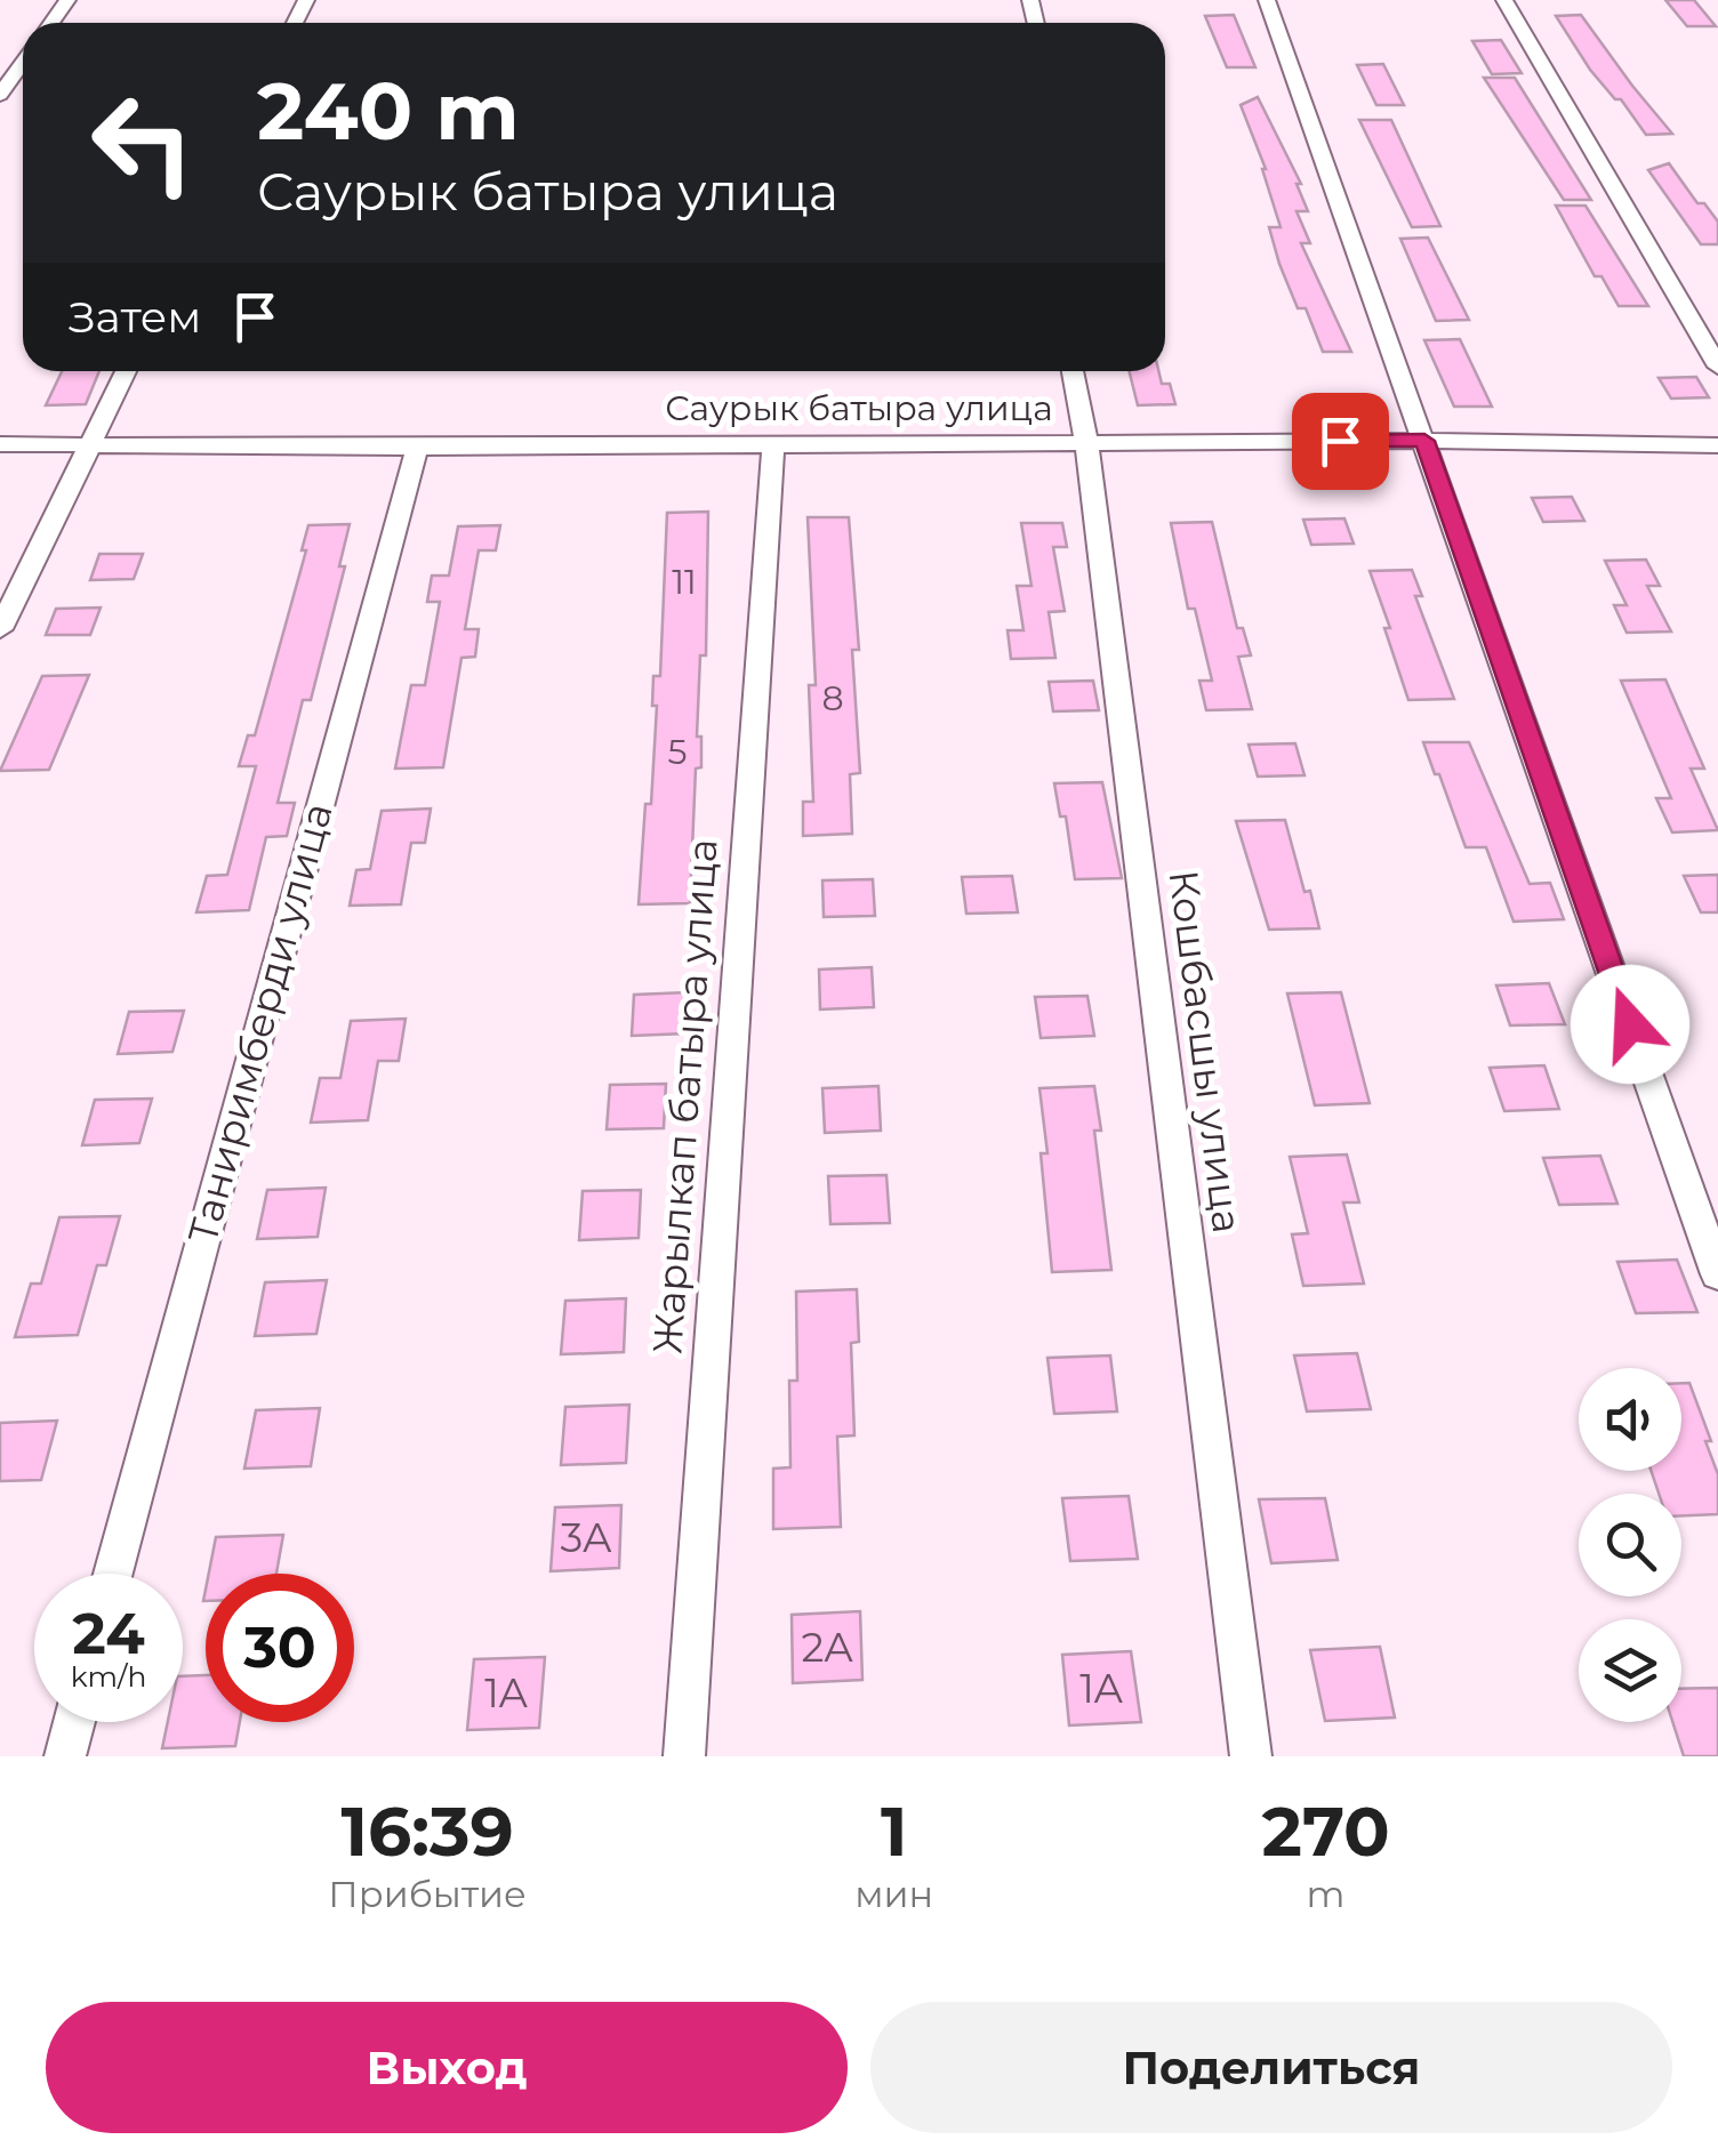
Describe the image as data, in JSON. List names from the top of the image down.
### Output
{
  "streets": {
    "street": [
      "Саурык батыра улица",
      "Таниримберди улица",
      "Кошбасшы улица",
      "Жарылкап батыра улица"
    ]
  },
  "crossings": [
    ["Саурык батыра улица", "Таниримберди улица"],
    ["Саурык батыра улица", "Кошбасшы улица"],
    ["Саурык батыра улица", "Жарылкап батыра улица"]
  ],
  "house_numbers": [
    "11",
    "8",
    "5",
    "3A",
    "2A",
    "1A",
    "1A"
  ],
  "page": {
    "turn": ["240 m", "Саурык батыра улица"],
    "then": "Затем",
    "speed": "24 km/h",
    "limit": "30",
    "eta": [
      "16:39",
      "Прибытие",
      "1",
      "мин",
      "270",
      "m"
    ],
    "buttons": ["Выход", "Поделиться"]
  }
}
